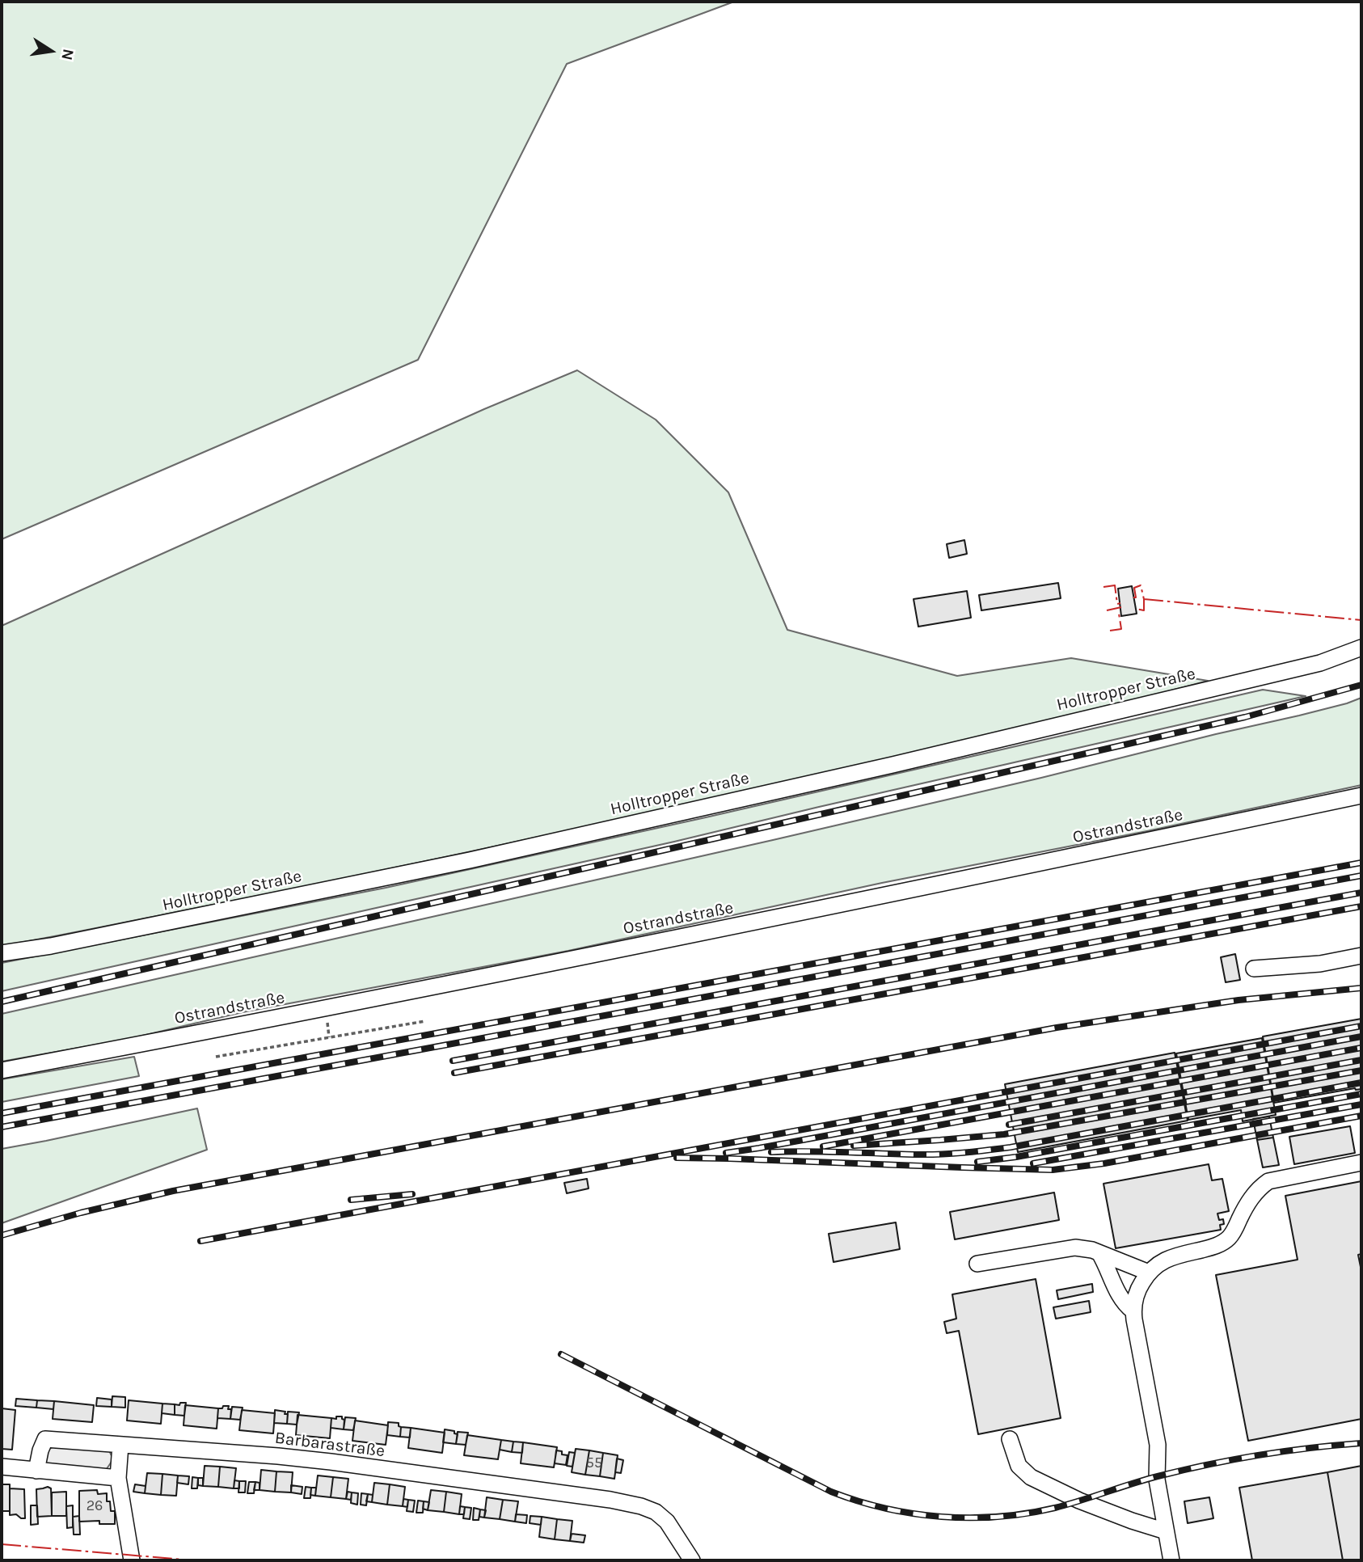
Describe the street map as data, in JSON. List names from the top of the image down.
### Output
{
  "streets": {
    "street": ["Holltropper Straße", "Ostrandstraße", "Barbarastraße"]
  },
  "house_numbers": ["55", "26"],
  "north": "right"
}
